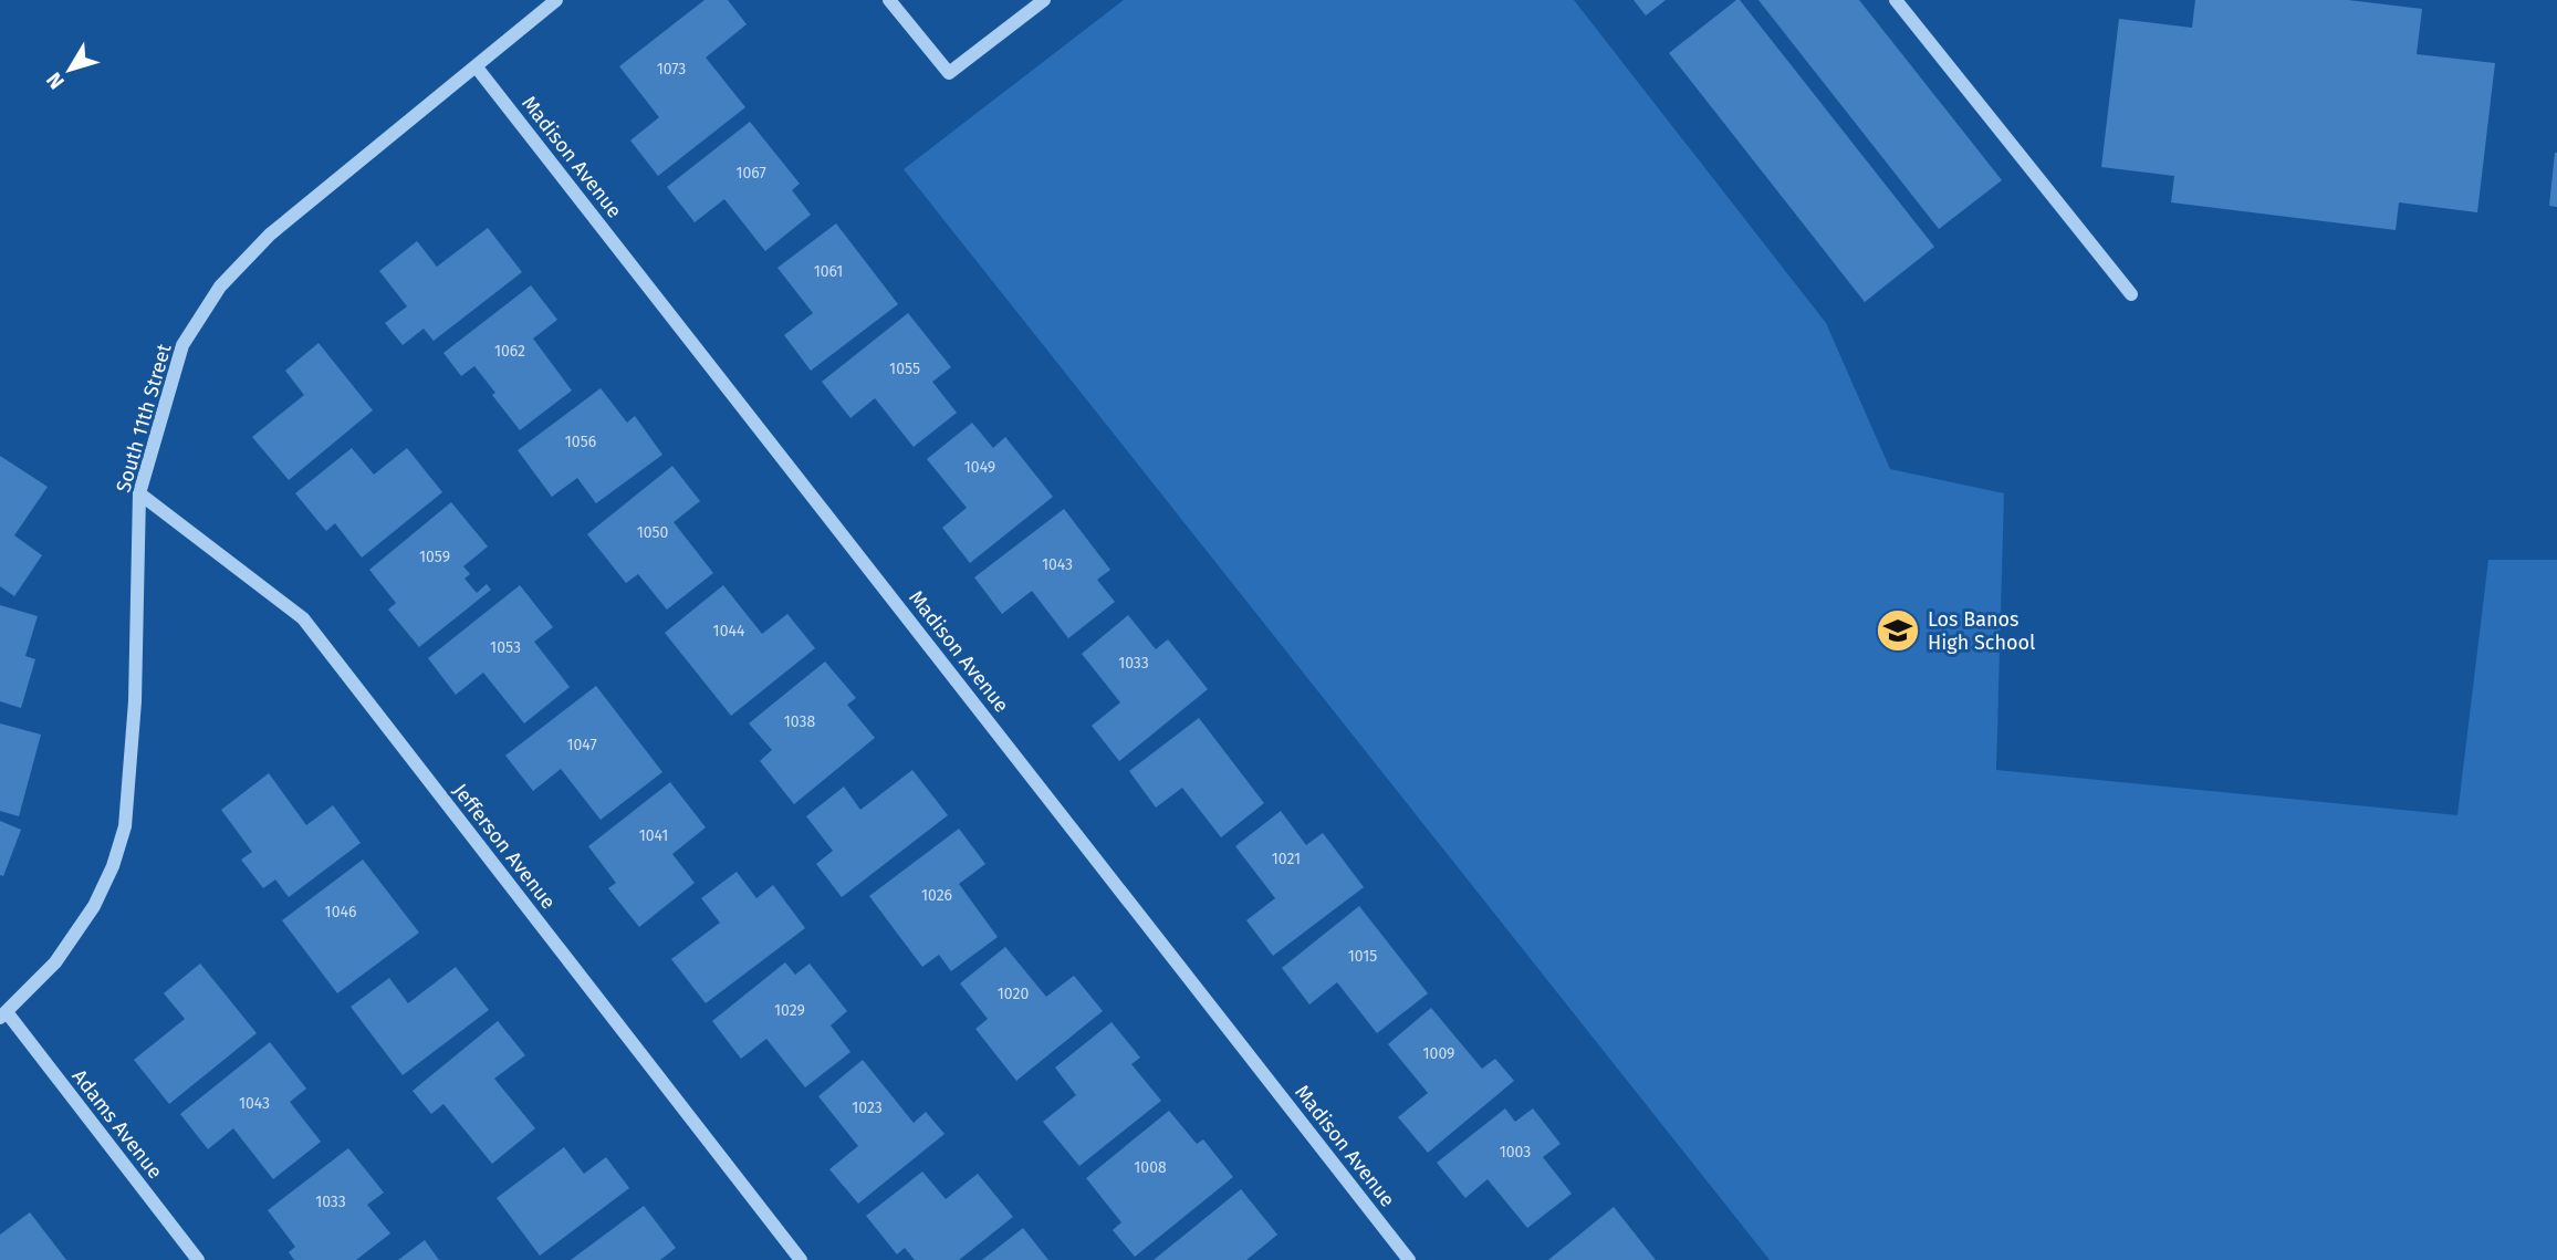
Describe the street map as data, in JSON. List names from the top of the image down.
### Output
{
  "streets": {
    "street": [
      "Madison Avenue",
      "South 11th Street",
      "Jefferson Avenue",
      "Adams Avenue"
    ]
  },
  "crossings": [
    ["Madison Avenue", "South 11th Street"],
    ["South 11th Street", "Jefferson Avenue"],
    ["South 11th Street", "Adams Avenue"]
  ],
  "places": {
    "school or university": ["Los Banos High School"]
  },
  "house_numbers": [
    "1073",
    "1067",
    "1061",
    "1062",
    "1055",
    "1056",
    "1049",
    "1050",
    "1059",
    "1043",
    "1044",
    "1053",
    "1033",
    "1038",
    "1047",
    "1041",
    "1021",
    "1026",
    "1046",
    "1015",
    "1020",
    "1029",
    "1009",
    "1043",
    "1023",
    "1003",
    "1008",
    "1033"
  ],
  "north": "bottom left"
}
